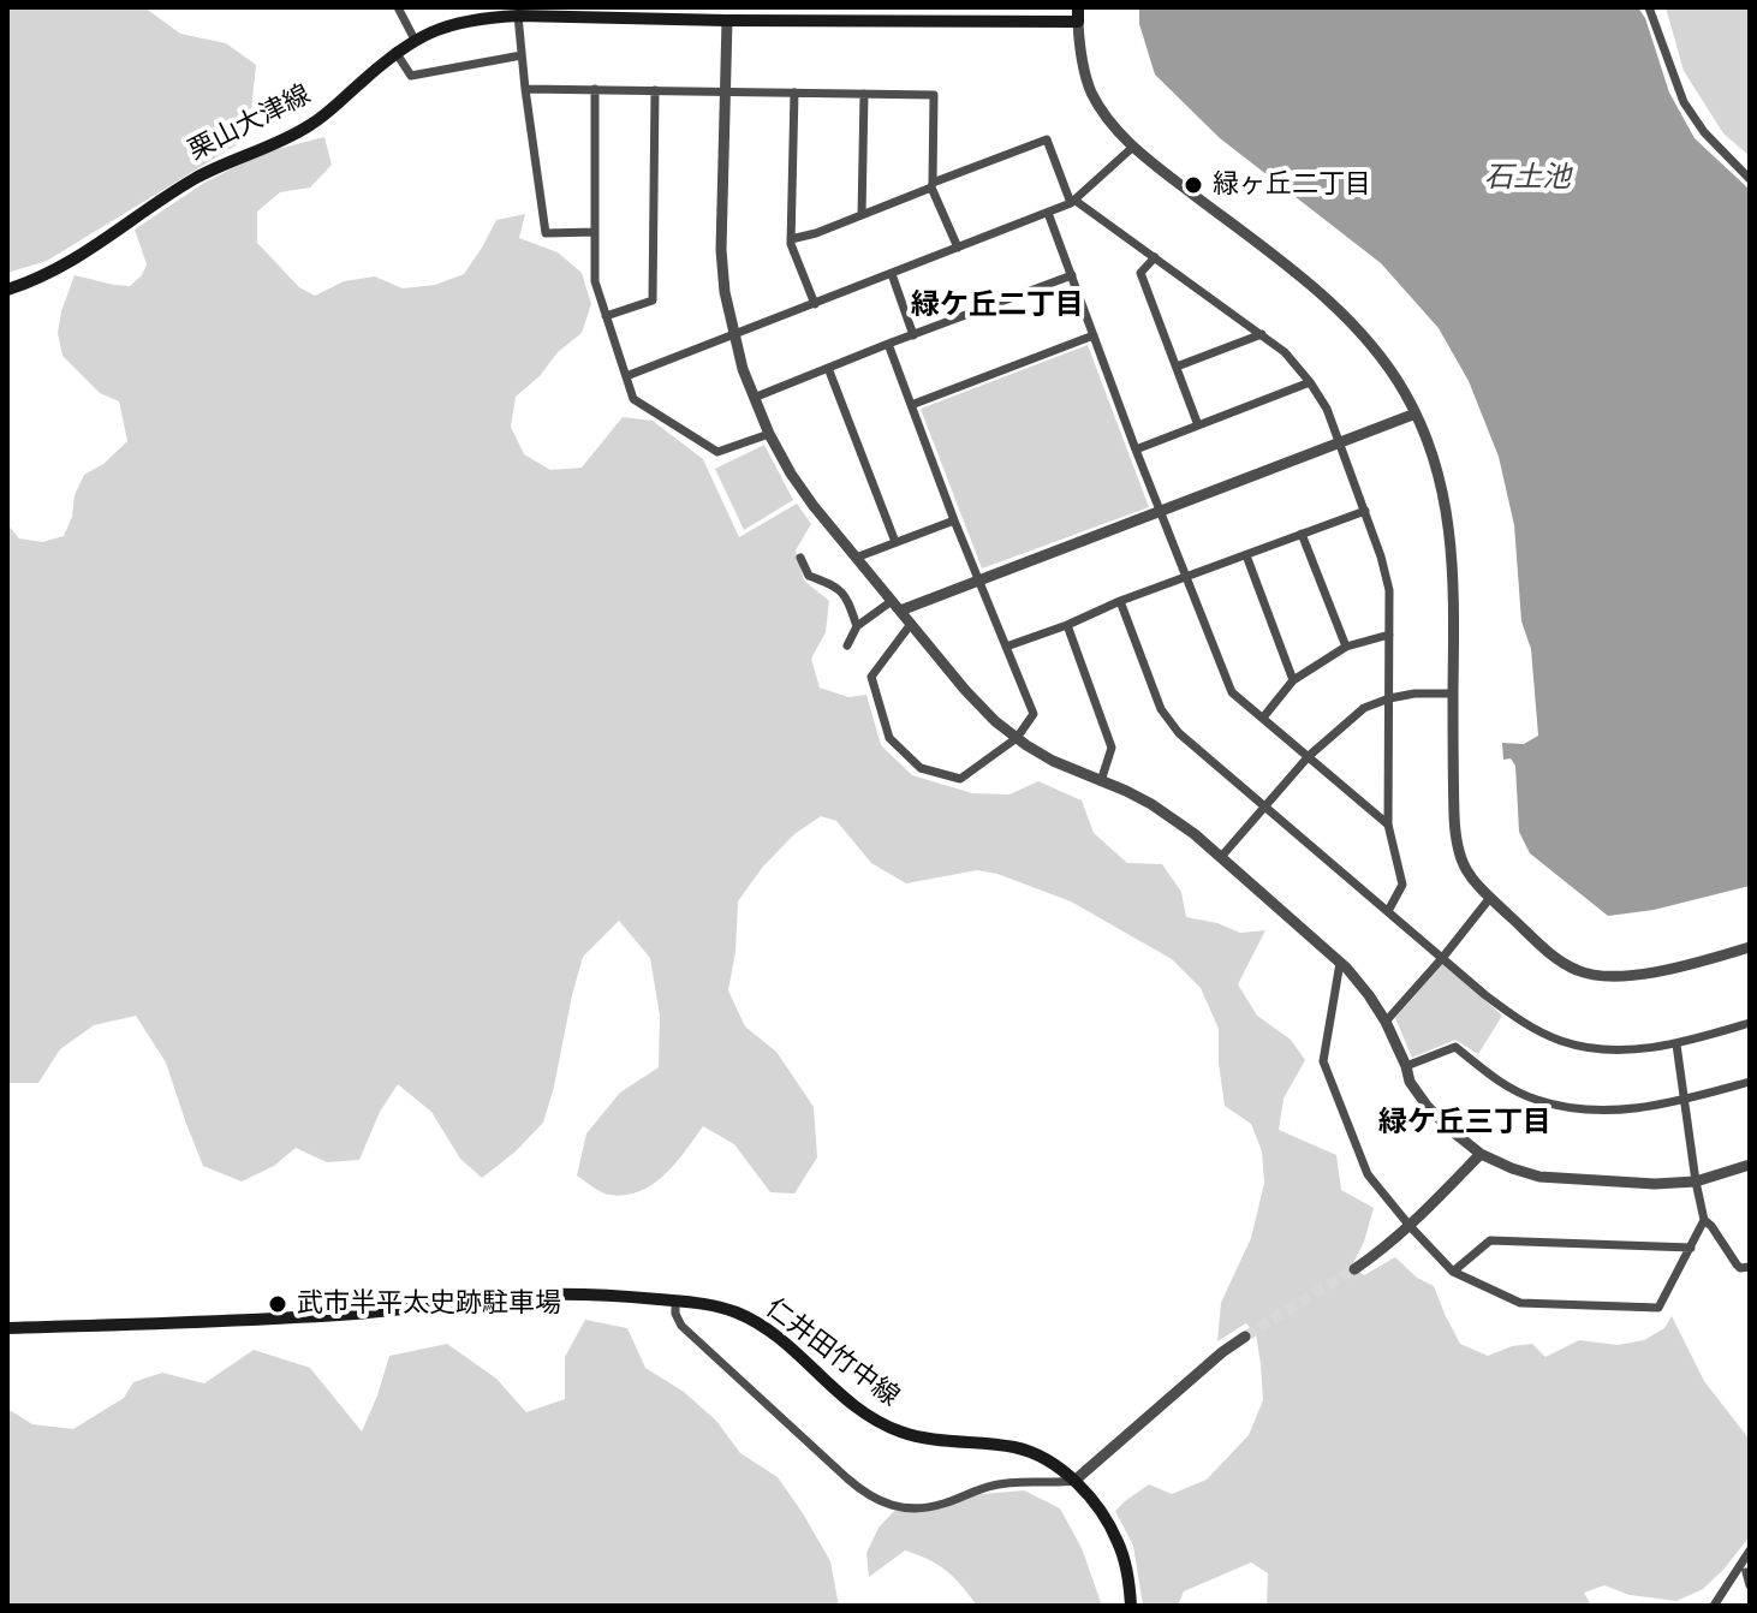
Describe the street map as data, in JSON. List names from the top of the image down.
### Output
{
  "streets": {
    "main road": ["栗山大津線", "仁井田竹中線"]
  },
  "districts": ["緑ケ丘二丁目", "緑ケ丘三丁目"],
  "water": ["石土池"],
  "places": ["緑ヶ丘二丁目", "武市半平太史跡駐車場"]
}
